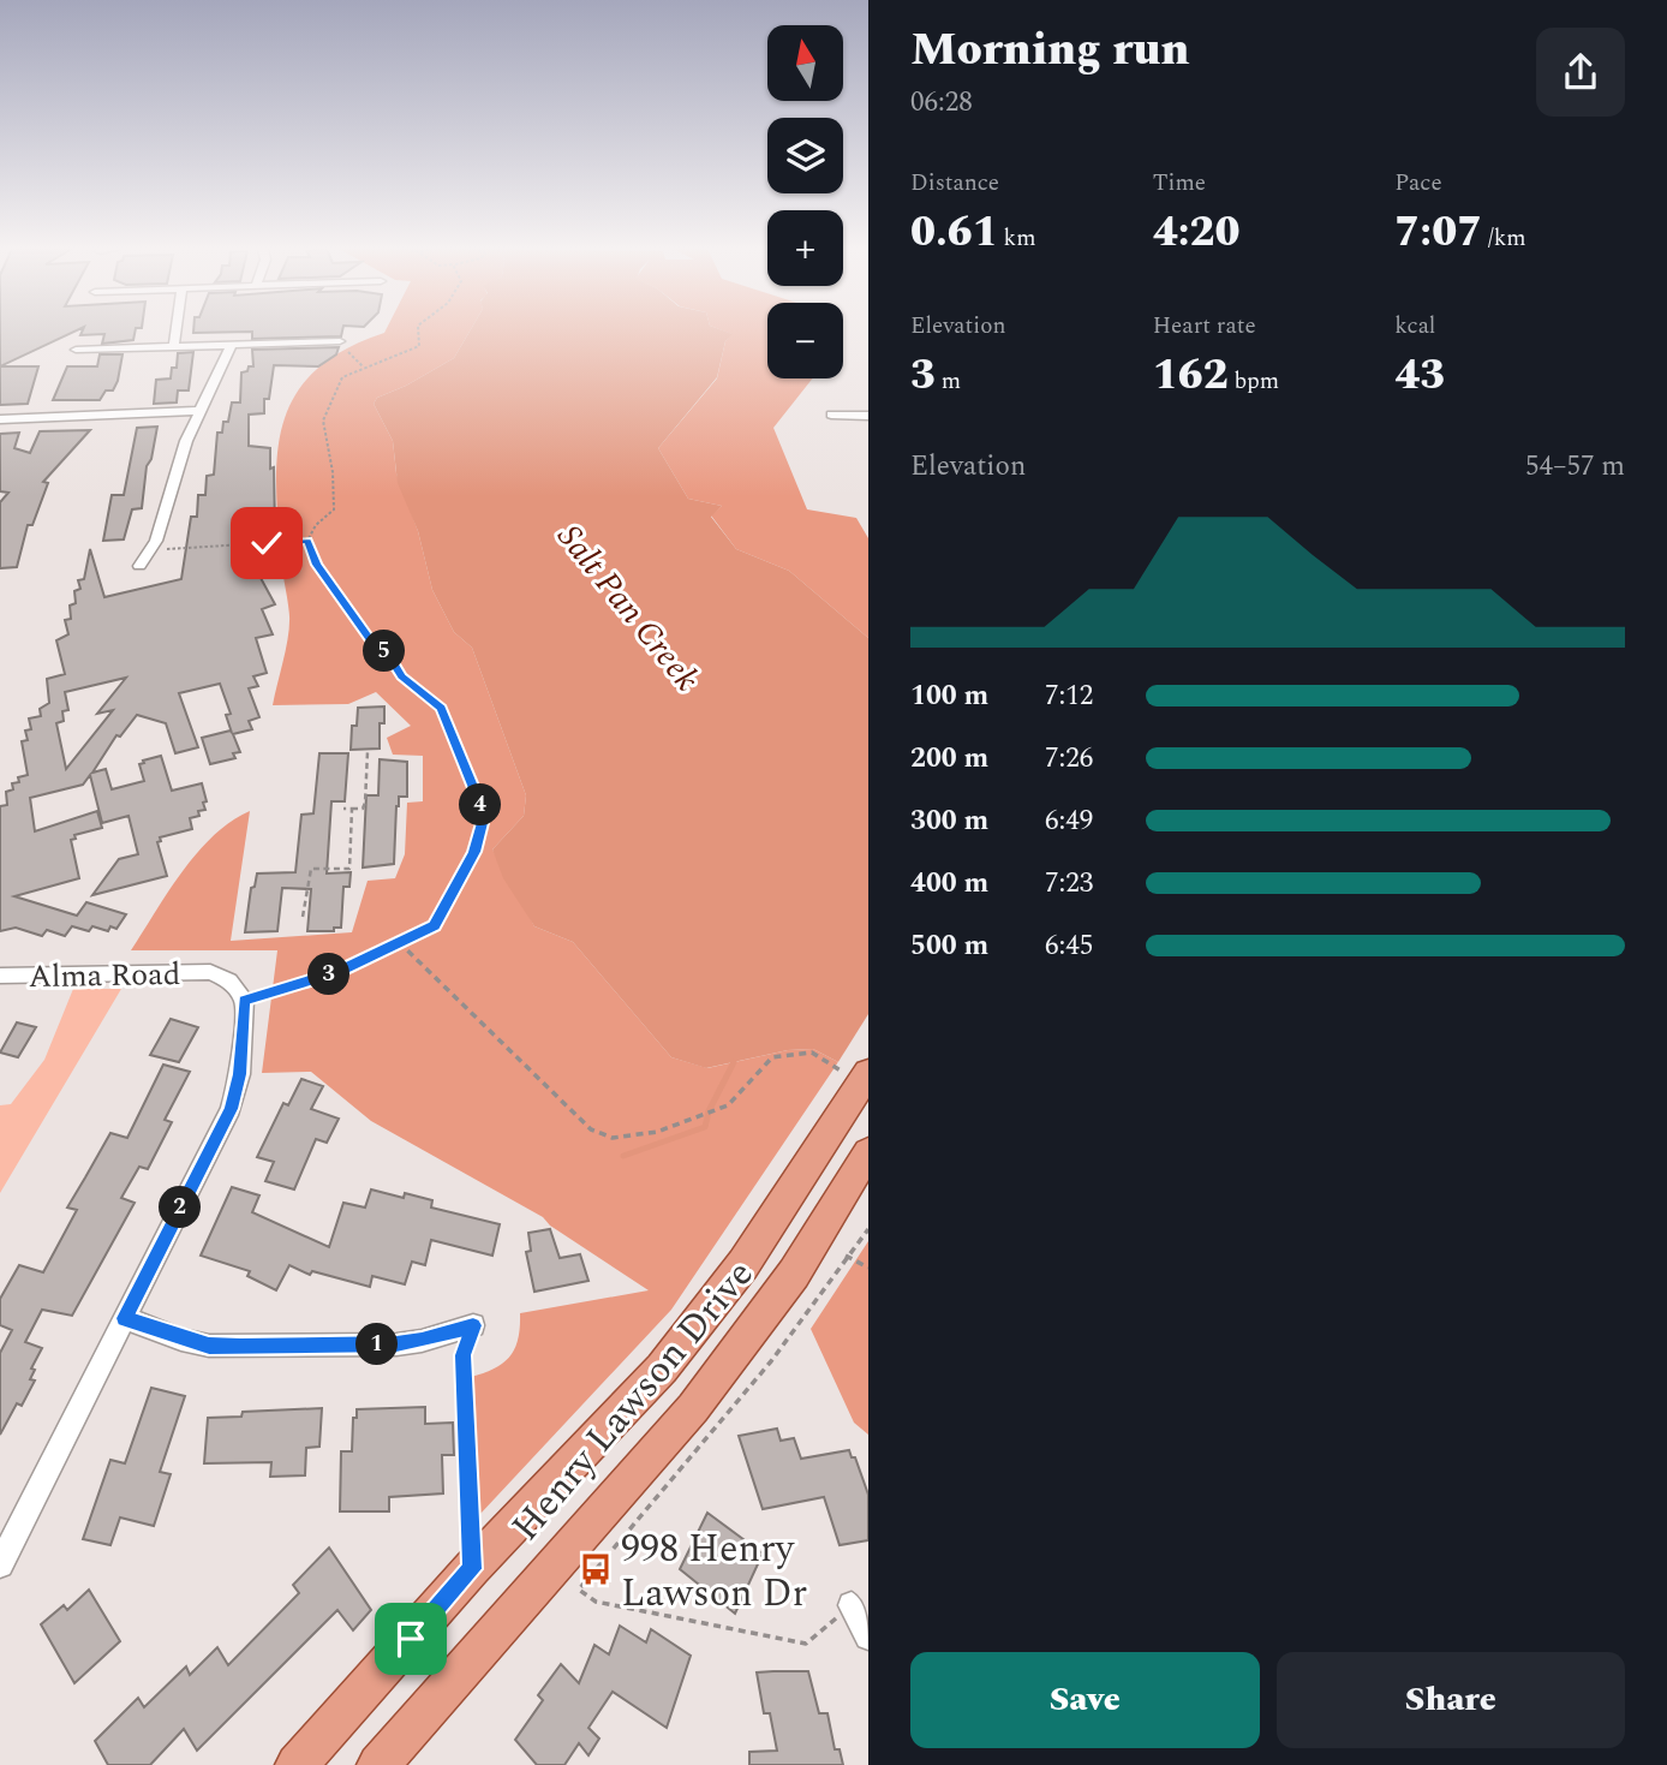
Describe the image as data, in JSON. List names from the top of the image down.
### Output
{
  "streets": {
    "main road": ["Henry Lawson Drive"],
    "street": ["Alma Road"]
  },
  "water": ["Salt Pan Creek"],
  "places": {
    "bus stop": ["998 Henry Lawson Dr"]
  },
  "north": "top",
  "page": {
    "heading": ["Morning run", "06:28"],
    "map_buttons": ["+", "−"],
    "stats": [
      ["Distance", "0.61 km"],
      ["Time", "4:20"],
      ["Pace", "7:07 /km"],
      ["Elevation", "3 m"],
      ["Heart rate", "162 bpm"],
      ["kcal", "43"]
    ],
    "chart": ["Elevation", "54–57 m"],
    "pins": [
      "5",
      "4",
      "3",
      "2",
      "1"
    ],
    "list": [
      {
        "name": "100 m",
        "note": "7:12"
      },
      {
        "name": "200 m",
        "note": "7:26"
      },
      {
        "name": "300 m",
        "note": "6:49"
      },
      {
        "name": "400 m",
        "note": "7:23"
      },
      {
        "name": "500 m",
        "note": "6:45"
      }
    ],
    "buttons": ["Save", "Share"]
  }
}
